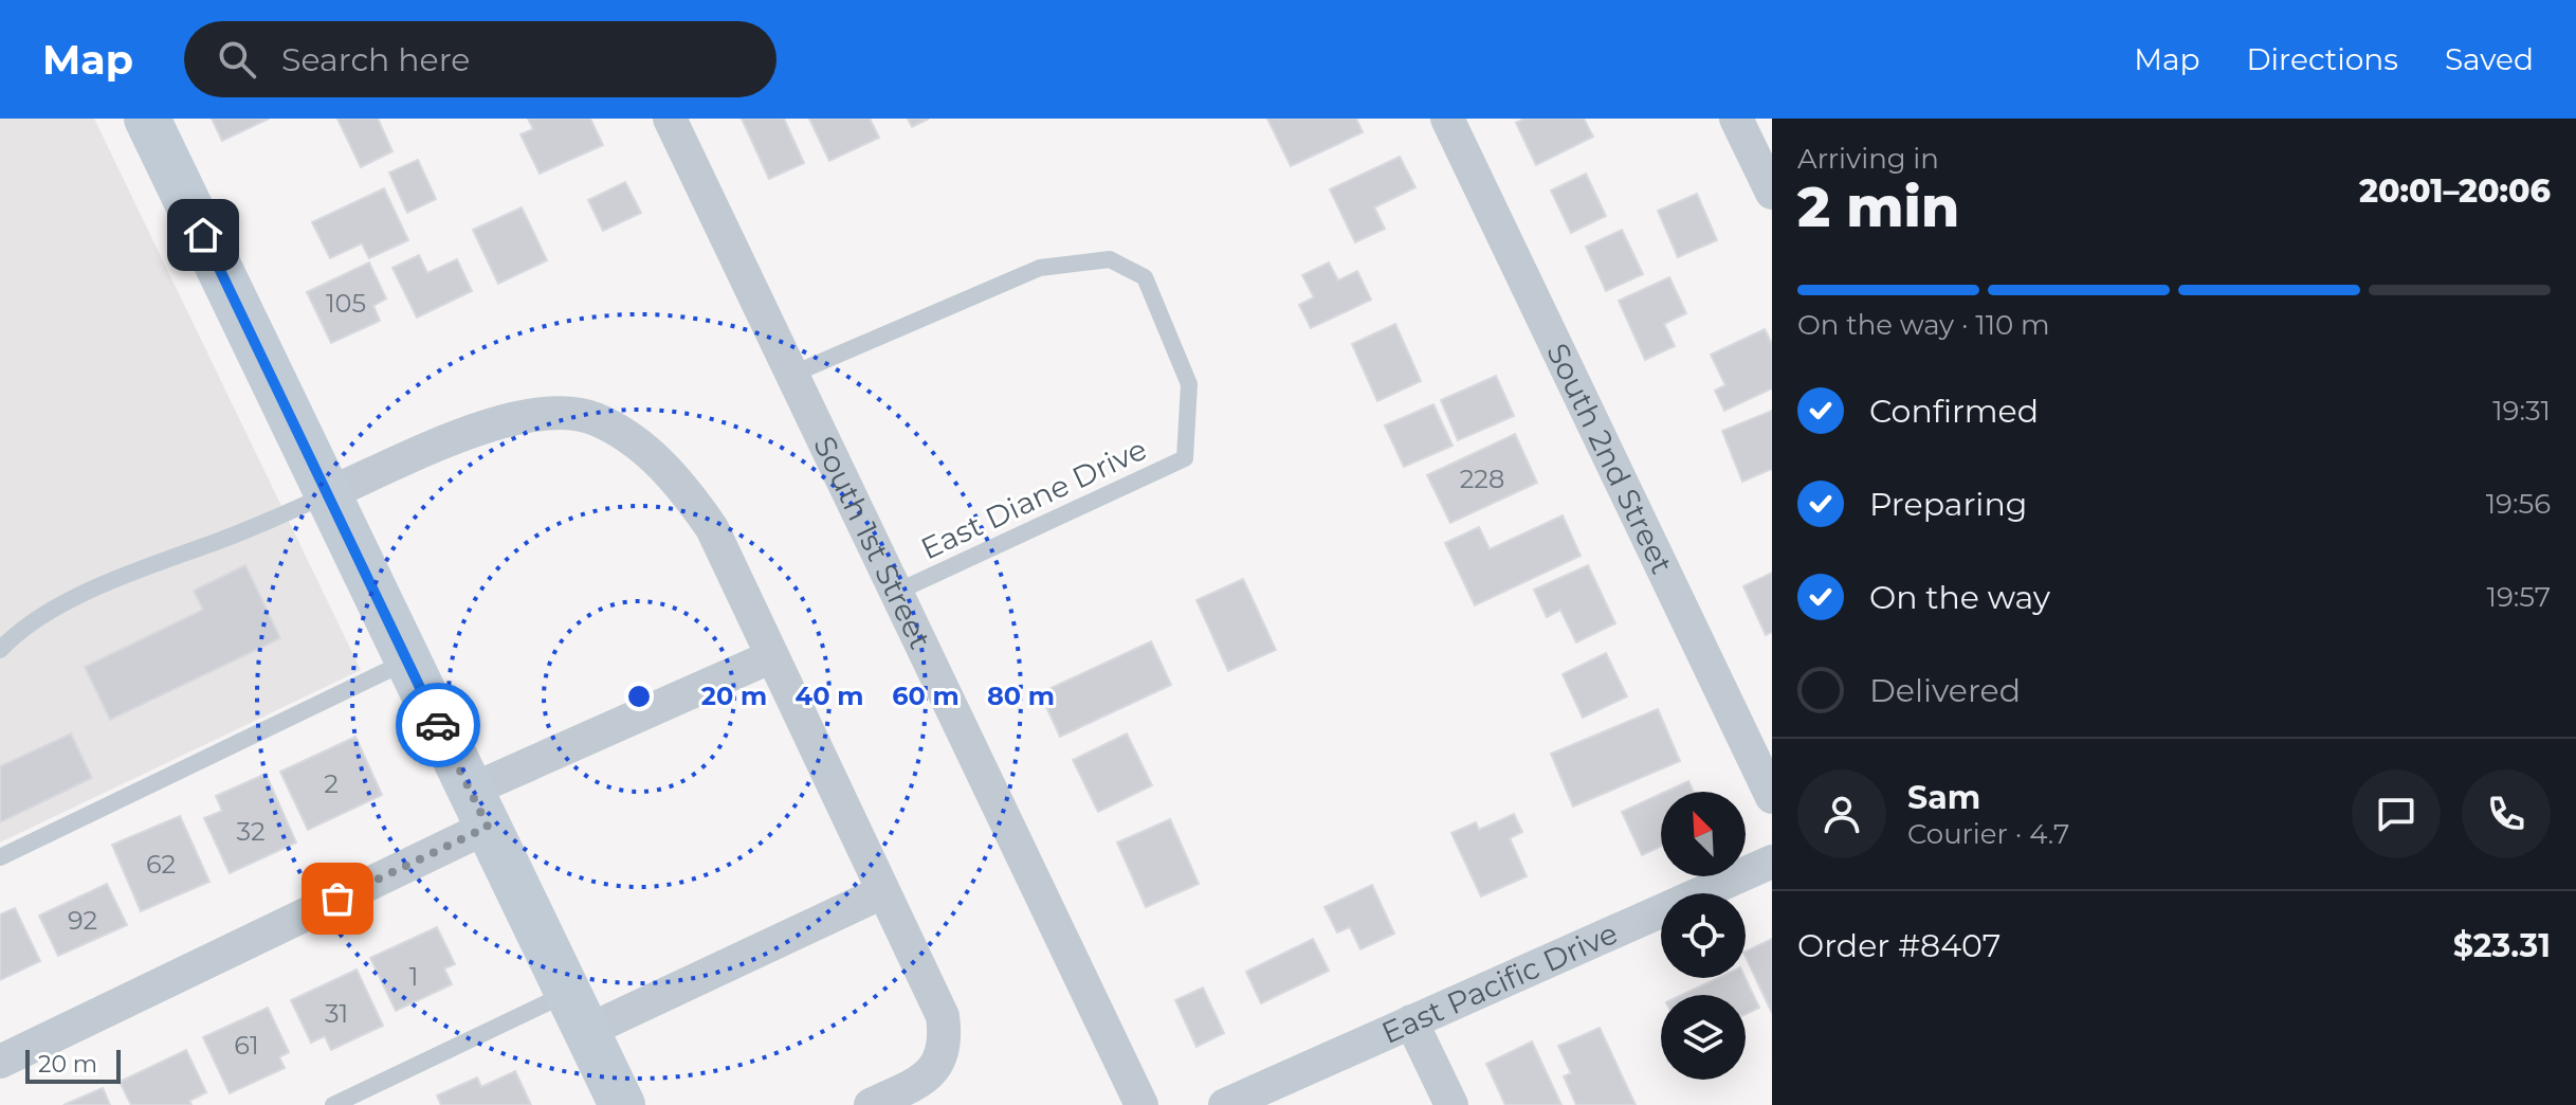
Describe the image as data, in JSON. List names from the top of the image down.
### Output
{
  "streets": {
    "street": ["South 2nd Street", "South 1st Street", "East Pacific Drive"],
    "lane": ["East Diane Drive"]
  },
  "crossings": [
    ["East Diane Drive", "South 1st Street"]
  ],
  "house_numbers": [
    "105",
    "228",
    "2",
    "32",
    "62",
    "92",
    "1",
    "31",
    "61"
  ],
  "scale_bar": "20 m",
  "north": "top left",
  "page": {
    "header": "Map",
    "search": "Search here",
    "nav": ["Map", "Directions", "Saved"],
    "heading": ["2 min", "Arriving in", "20:01–20:06"],
    "panel": [
      "Sam",
      "Courier · 4.7",
      "Order #8407",
      "$23.31"
    ],
    "bar": "On the way · 110 m",
    "list": [
      ["Confirmed", "19:31"],
      ["Preparing", "19:56"],
      ["On the way", "19:57"],
      "Delivered"
    ],
    "scale": "20 m"
  },
  "rings": [
    "20 m",
    "40 m",
    "60 m",
    "80 m"
  ]
}
